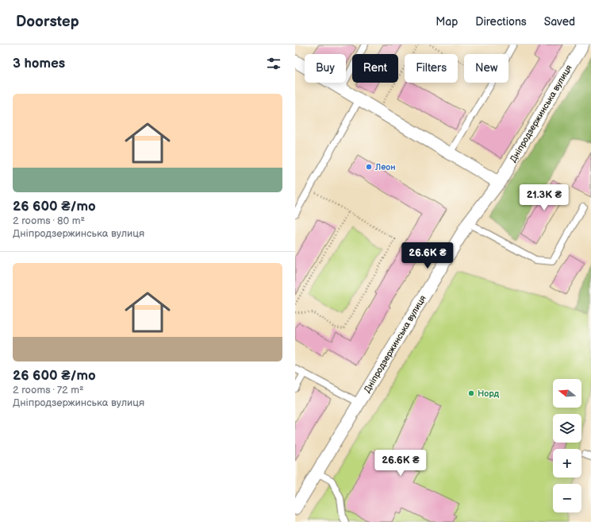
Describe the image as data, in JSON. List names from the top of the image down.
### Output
{
  "streets": {
    "street": ["Дніпродзержинська вулиця"]
  },
  "places": ["Леон", "Норд"],
  "north": "left",
  "page": {
    "header": "Doorstep",
    "nav": ["Map", "Directions", "Saved"],
    "heading": "3 homes",
    "chip": [
      "Buy",
      "Rent",
      "Filters",
      "New"
    ],
    "list": [
      {
        "name": "26 600 ₴/mo",
        "note": "2 rooms · 80 m² · Дніпродзержинська вулиця"
      },
      {
        "name": "26 600 ₴/mo",
        "note": "2 rooms · 72 m² · Дніпродзержинська вулиця"
      }
    ],
    "price": ["21.3K ₴", "26.6K ₴", "26.6K ₴"],
    "map_buttons": ["+", "−"]
  }
}
